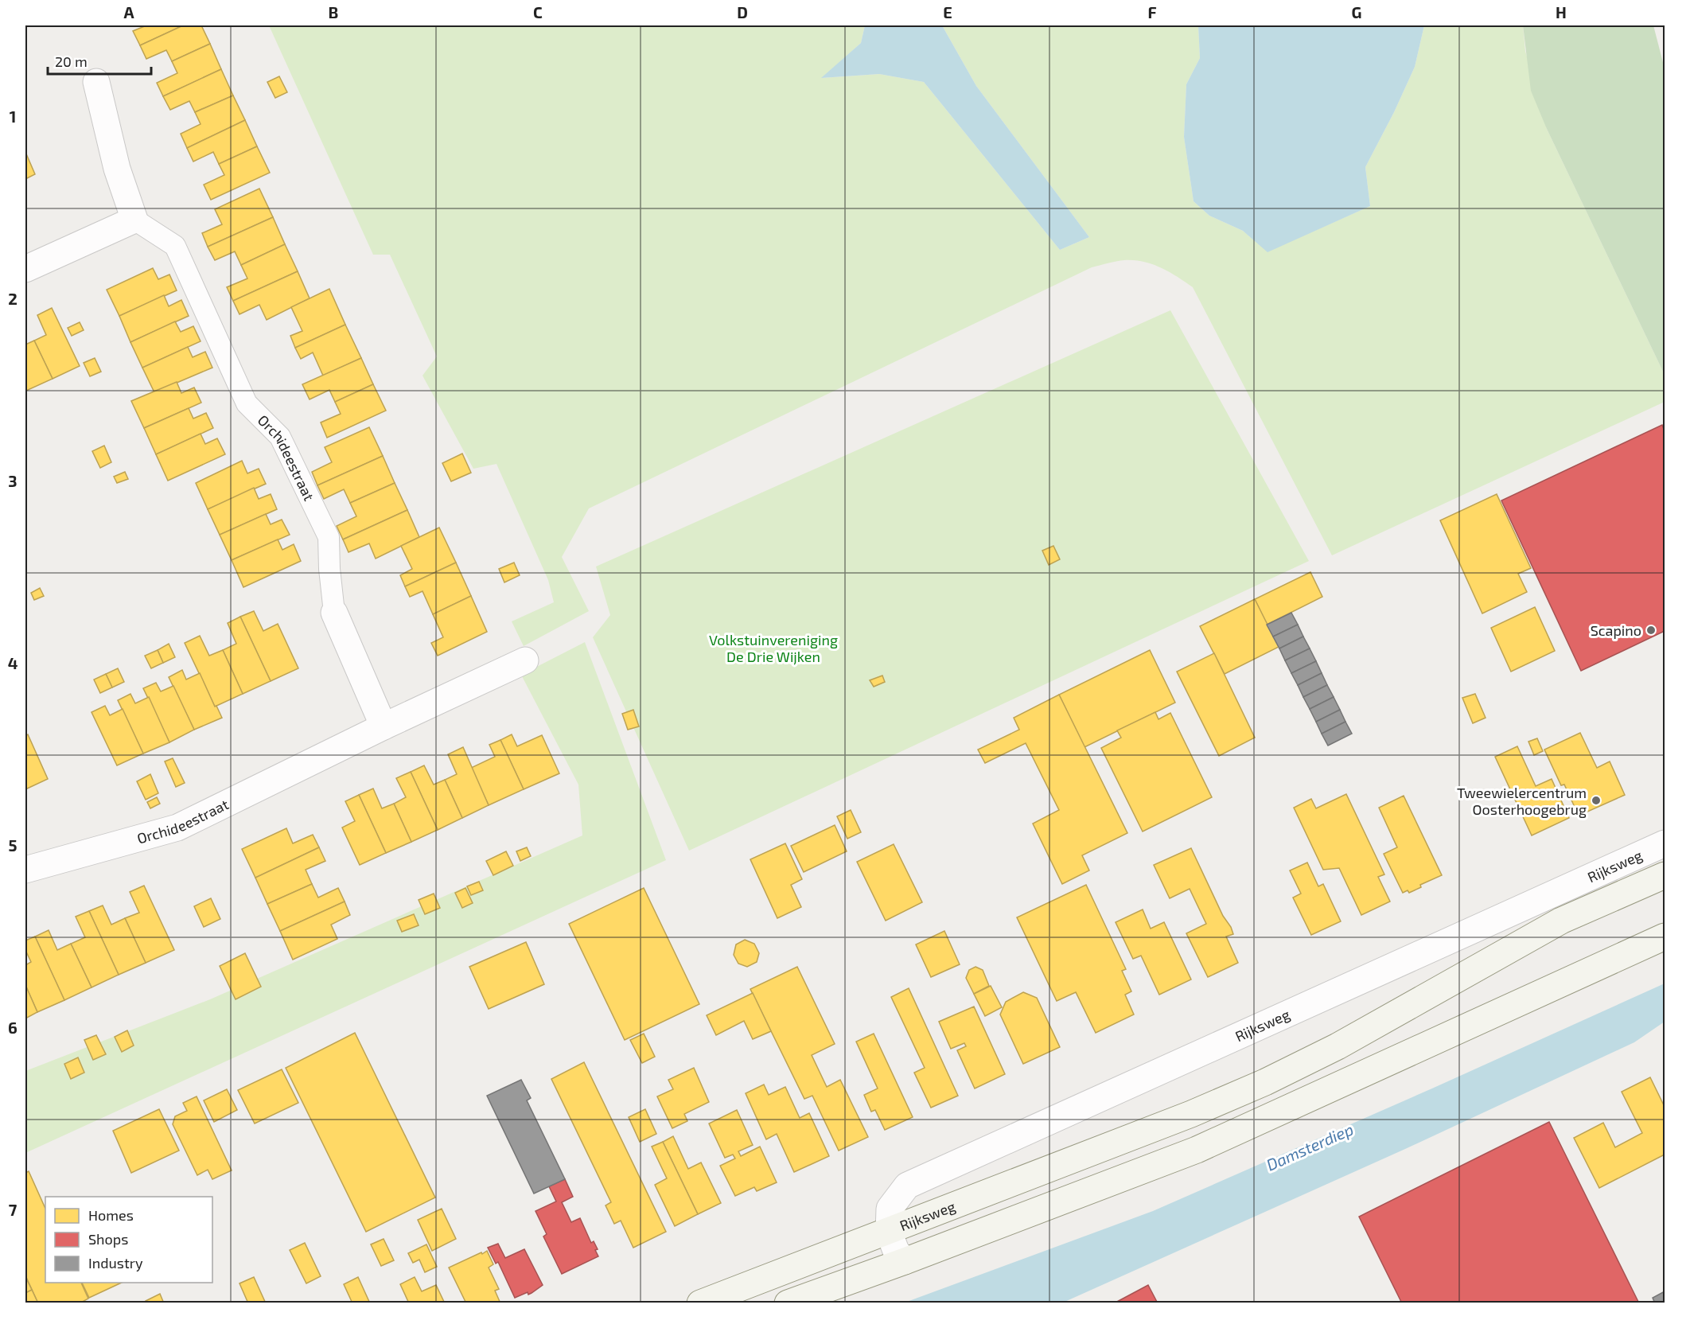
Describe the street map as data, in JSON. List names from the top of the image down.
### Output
{
  "streets": {
    "main road": ["Rijksweg"],
    "street": ["Orchideestraat"]
  },
  "water": ["Damsterdiep"],
  "parks": ["Volkstuinvereniging De Drie Wijken"],
  "places": ["Scapino", "Tweewielercentrum Oosterhoogebrug"],
  "legend": ["Homes", "Shops", "Industry"],
  "scale_bar": "20 m",
  "grid": {
    "columns": [
      "A",
      "B",
      "C",
      "D",
      "E",
      "F",
      "G",
      "H"
    ],
    "rows": [
      "1",
      "2",
      "3",
      "4",
      "5",
      "6",
      "7"
    ]
  }
}
